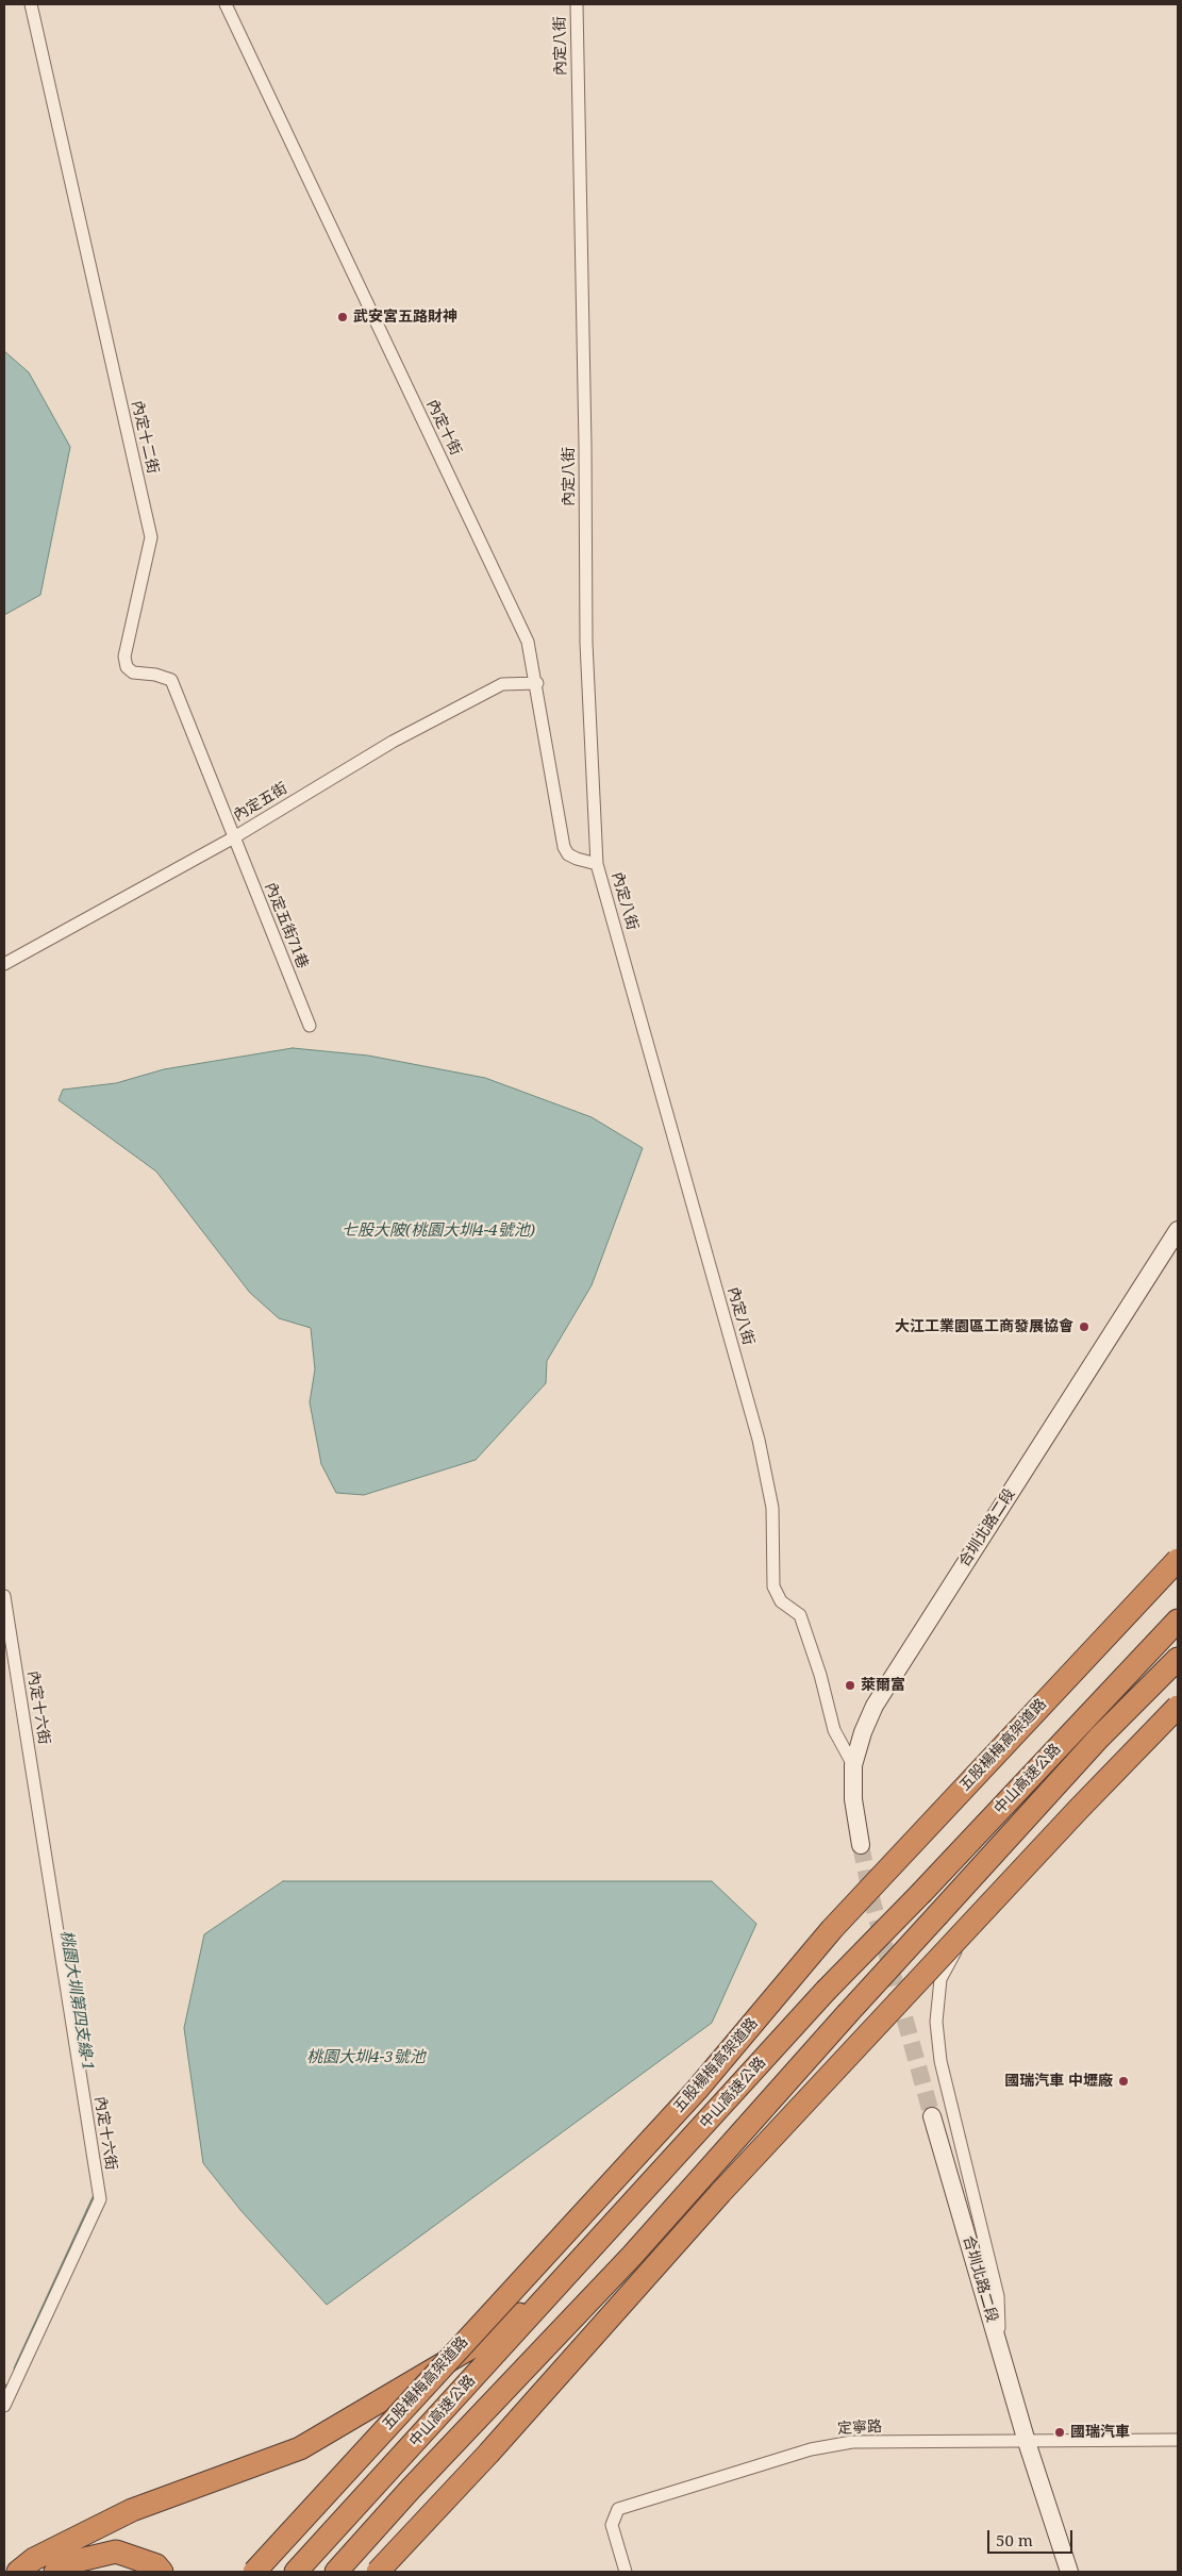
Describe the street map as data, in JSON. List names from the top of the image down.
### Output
{
  "streets": {
    "highway": ["五股楊梅高架道路", "中山高速公路"],
    "street": [
      "內定八街",
      "內定十街",
      "內定十二街",
      "內定五街",
      "內定五街71巷",
      "合圳北路二段",
      "內定十六街",
      "定寧路"
    ]
  },
  "crossings": [
    ["內定八街", "內定十街"],
    ["內定八街", "合圳北路二段"],
    ["內定十街", "內定五街"],
    ["內定十二街", "內定五街"],
    ["內定十二街", "內定五街71巷"],
    ["內定五街", "內定五街71巷"],
    ["合圳北路二段", "定寧路"]
  ],
  "water": ["七股大陂(桃園大圳4-4號池)", "桃園大圳第四支線-1", "桃園大圳4-3號池"],
  "places": [
    "武安宮五路財神",
    "大江工業園區工商發展協會",
    "萊爾富",
    "國瑞汽車 中壢廠",
    "國瑞汽車"
  ],
  "scale_bar": "50 m"
}
